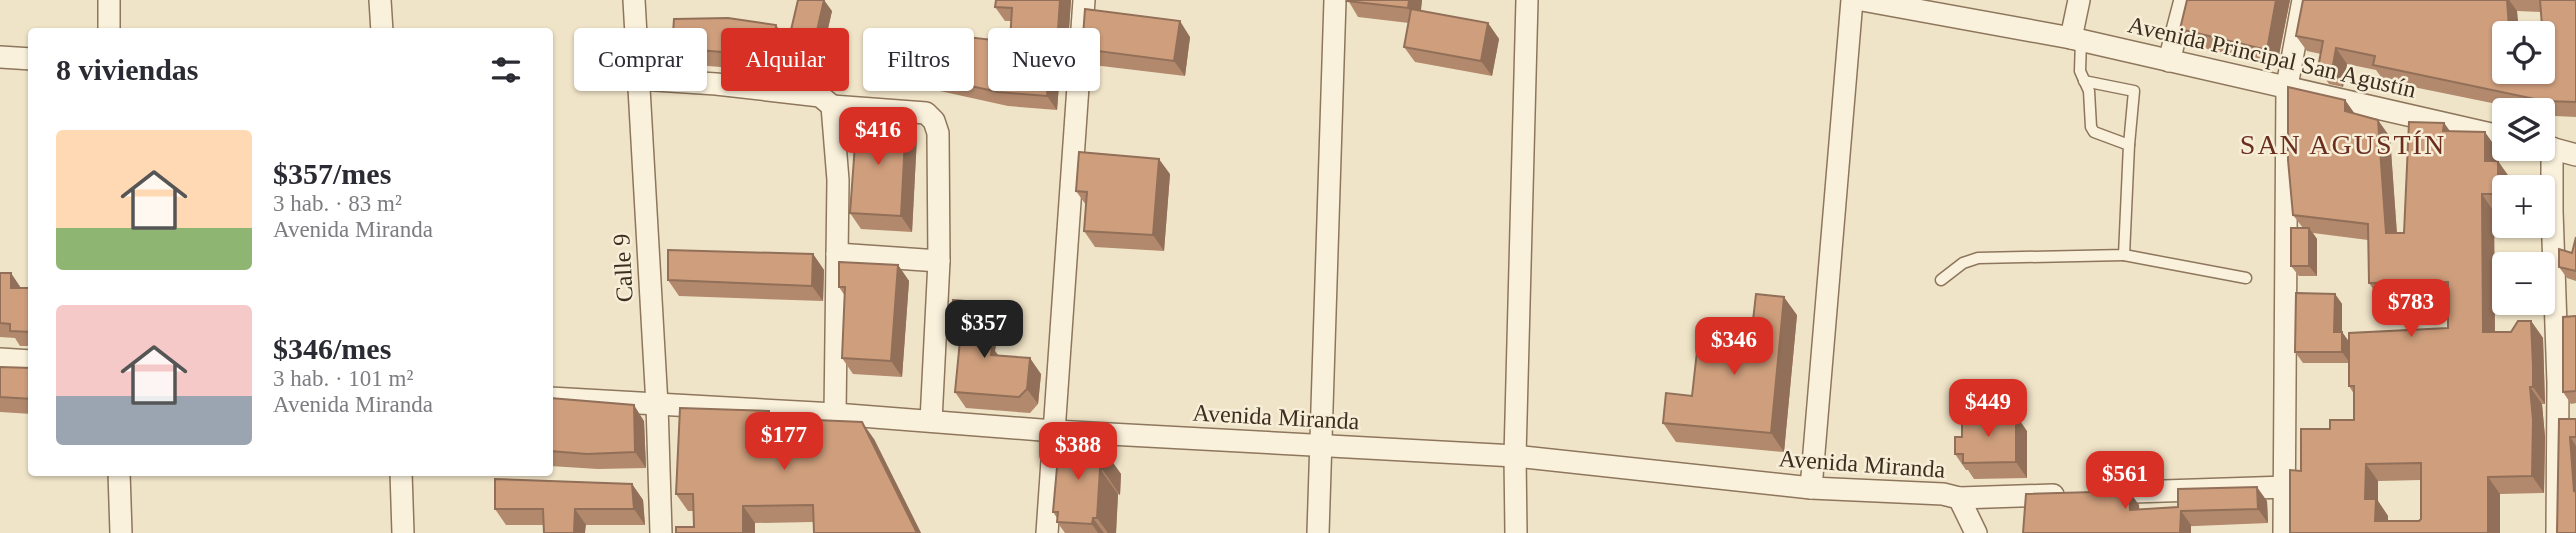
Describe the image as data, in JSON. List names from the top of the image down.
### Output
{
  "streets": {
    "street": ["Avenida Principal San Agustín", "Calle 9", "Avenida Miranda"]
  },
  "crossings": [
    ["Calle 9", "Avenida Miranda"]
  ],
  "districts": ["SAN AGUSTÍN"],
  "page": {
    "map_buttons": ["+", "−"],
    "chip": [
      "Comprar",
      "Alquilar",
      "Filtros",
      "Nuevo"
    ],
    "heading": "8 viviendas",
    "price": [
      "$416",
      "$783",
      "$357",
      "$346",
      "$449",
      "$177",
      "$388",
      "$561"
    ],
    "list": [
      {
        "name": "$357/mes",
        "note": "3 hab. · 83 m² · Avenida Miranda"
      },
      {
        "name": "$346/mes",
        "note": "3 hab. · 101 m² · Avenida Miranda"
      }
    ]
  }
}
